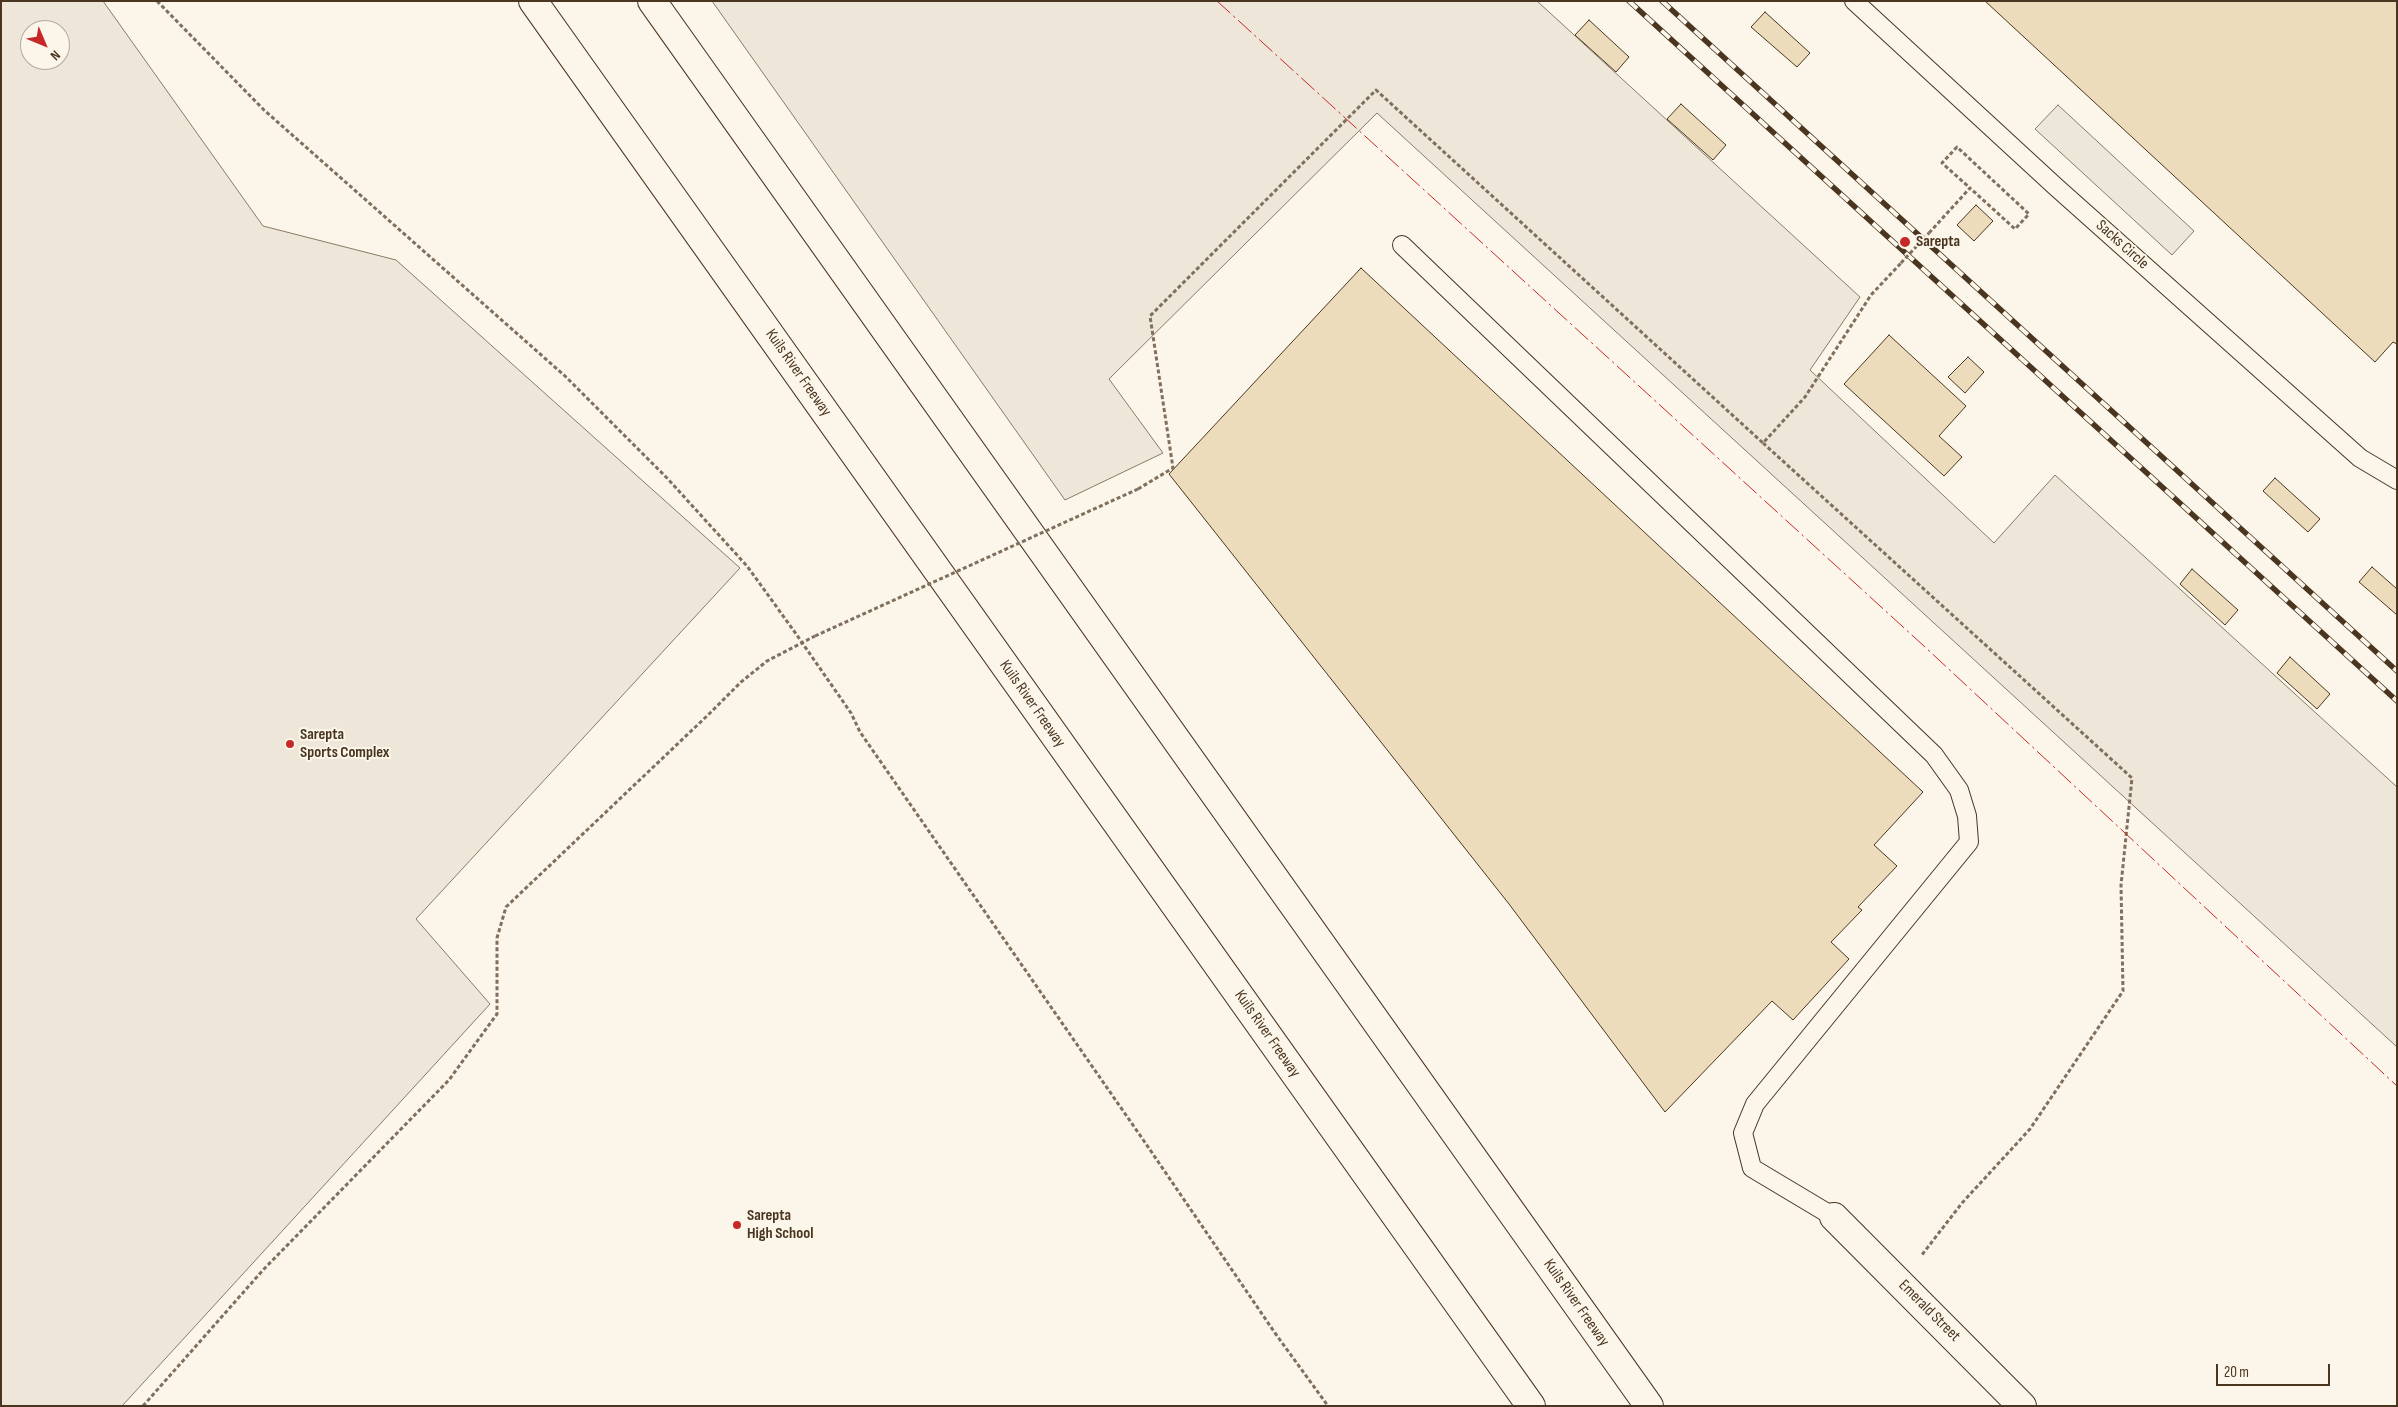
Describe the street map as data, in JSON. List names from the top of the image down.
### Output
{
  "streets": {
    "main road": ["Kuils River Freeway", "Emerald Street"],
    "lane": ["Sacks Circle"]
  },
  "places": ["Sarepta", "Sarepta Sports Complex", "Sarepta High School"],
  "scale_bar": "20 m",
  "north": "bottom right"
}
